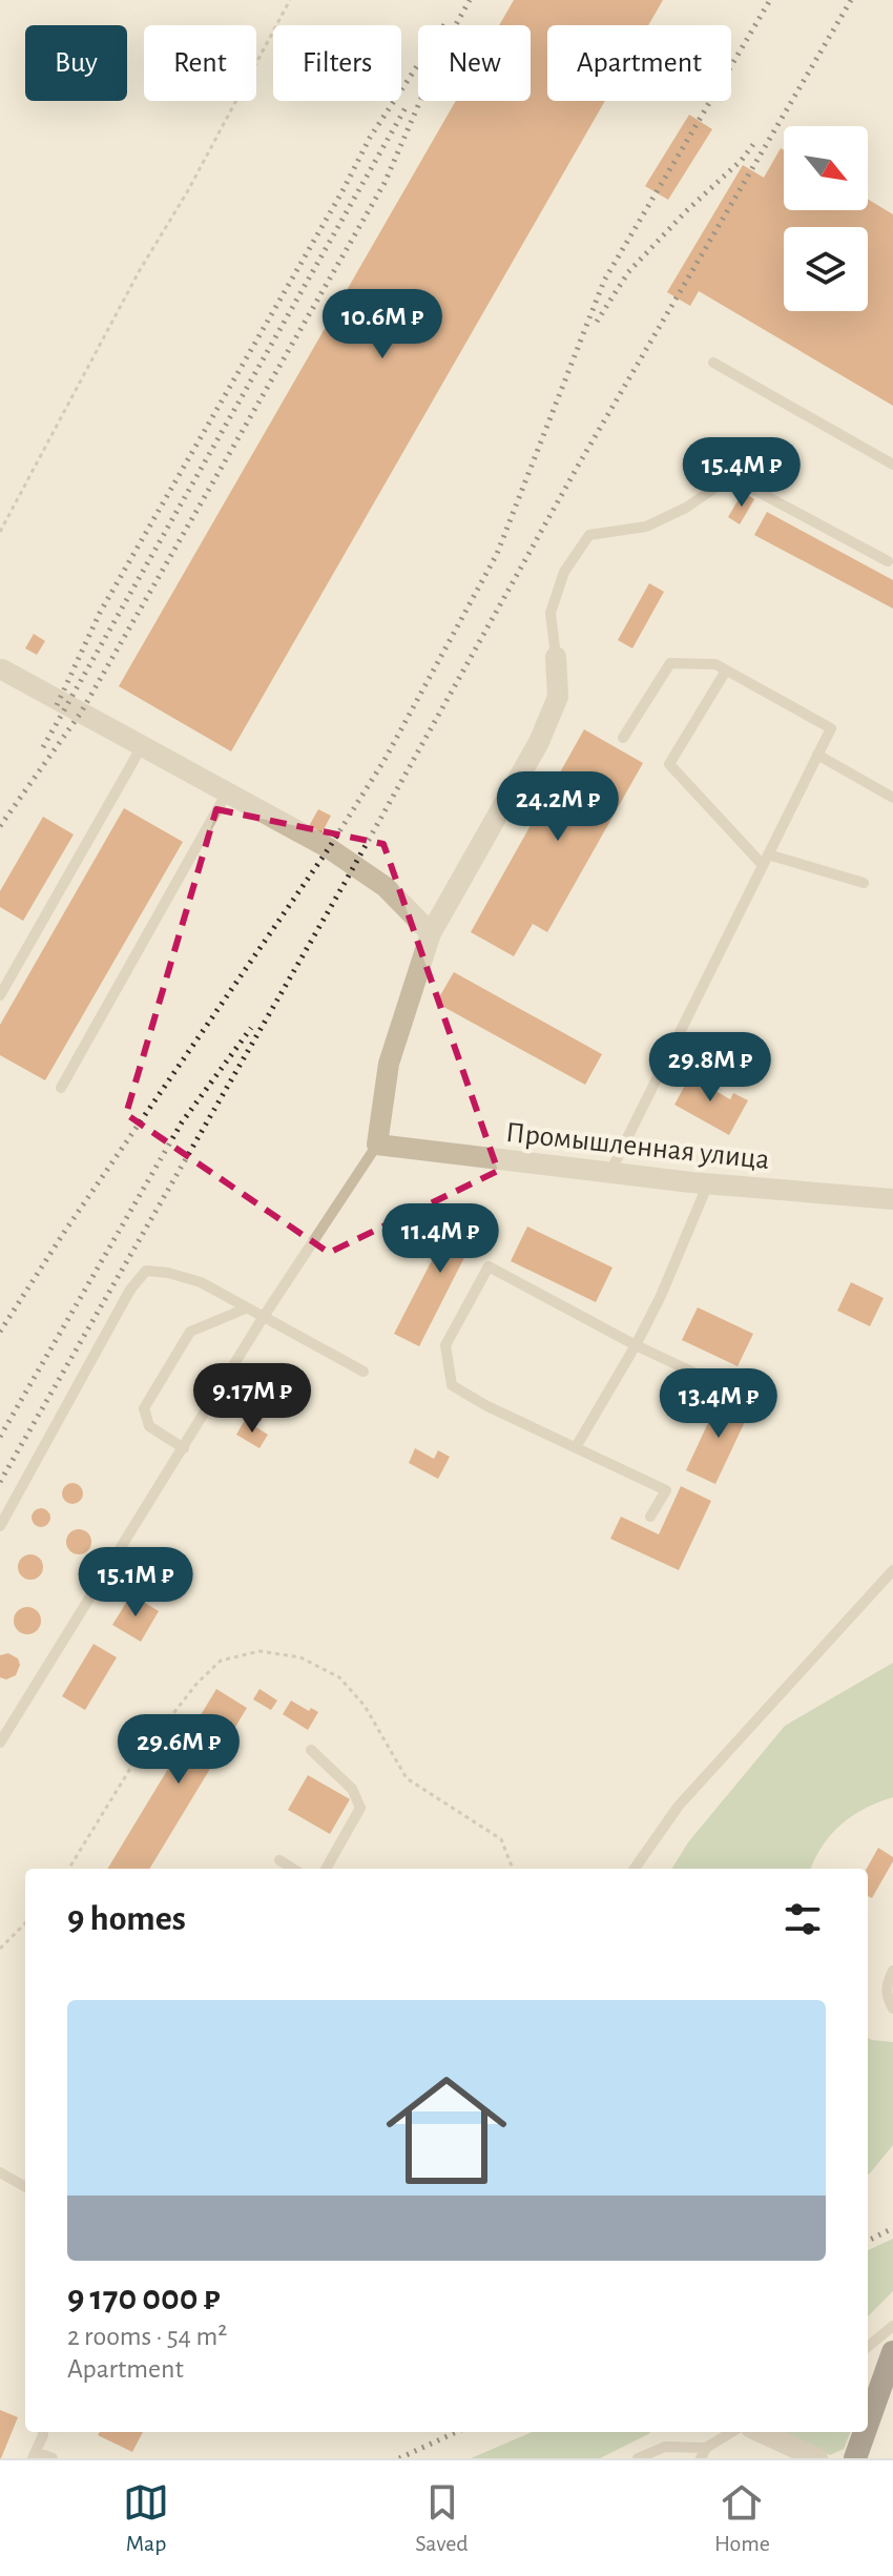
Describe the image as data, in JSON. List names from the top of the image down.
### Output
{
  "streets": {
    "street": ["Промышленная улица"]
  },
  "north": "bottom right",
  "page": {
    "chip": [
      "Buy",
      "Rent",
      "Filters",
      "New",
      "Apartment"
    ],
    "price": [
      "10.6M ₽",
      "15.4M ₽",
      "24.2M ₽",
      "29.8M ₽",
      "11.4M ₽",
      "9.17M ₽",
      "13.4M ₽",
      "15.1M ₽",
      "29.6M ₽"
    ],
    "heading": "9 homes",
    "list": [
      {
        "name": "9 170 000 ₽",
        "note": "2 rooms · 54 m² · Apartment"
      }
    ],
    "tabs": ["Map", "Saved", "Home"]
  }
}
